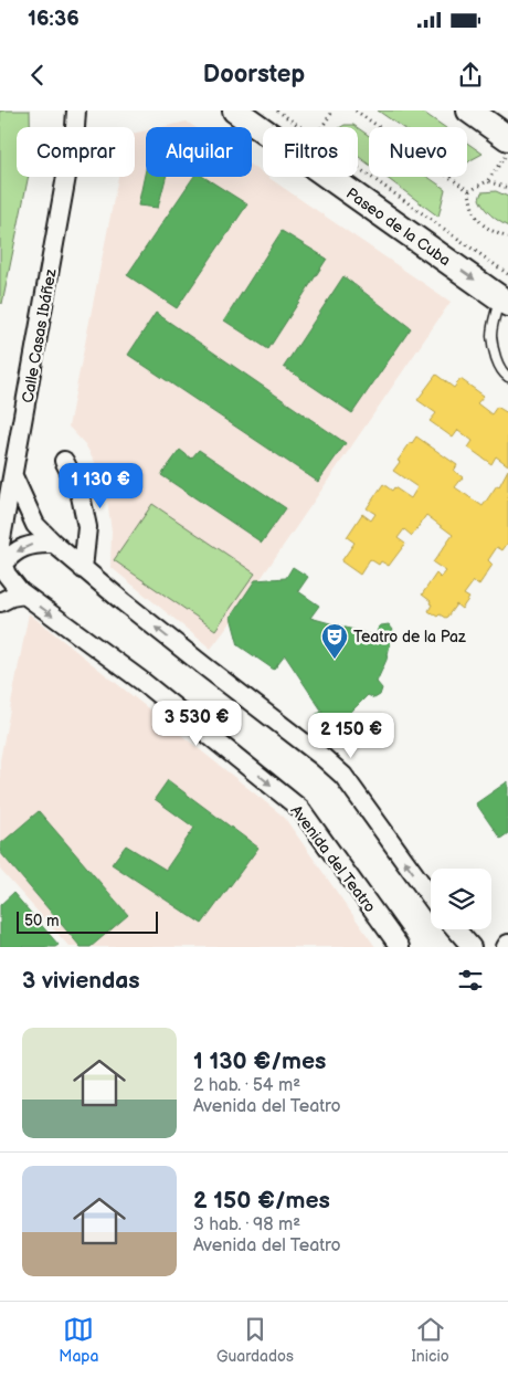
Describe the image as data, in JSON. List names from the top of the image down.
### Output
{
  "streets": {
    "main road": ["Paseo de la Cuba"],
    "street": ["Calle Casas Ibáñez", "Avenida del Teatro"]
  },
  "one_way": ["Paseo de la Cuba"],
  "places": {
    "theatre": ["Teatro de la Paz"]
  },
  "scale_bar": "50 m",
  "page": {
    "status": "16:36",
    "header": "Doorstep",
    "chip": [
      "Comprar",
      "Alquilar",
      "Filtros",
      "Nuevo"
    ],
    "price": ["1 130 €", "3 530 €", "2 150 €"],
    "scale": "50 m",
    "heading": "3 viviendas",
    "list": [
      {
        "name": "1 130 €/mes",
        "note": "2 hab. · 54 m² · Avenida del Teatro"
      },
      {
        "name": "2 150 €/mes",
        "note": "3 hab. · 98 m² · Avenida del Teatro"
      }
    ],
    "tabs": ["Mapa", "Guardados", "Inicio"]
  }
}
